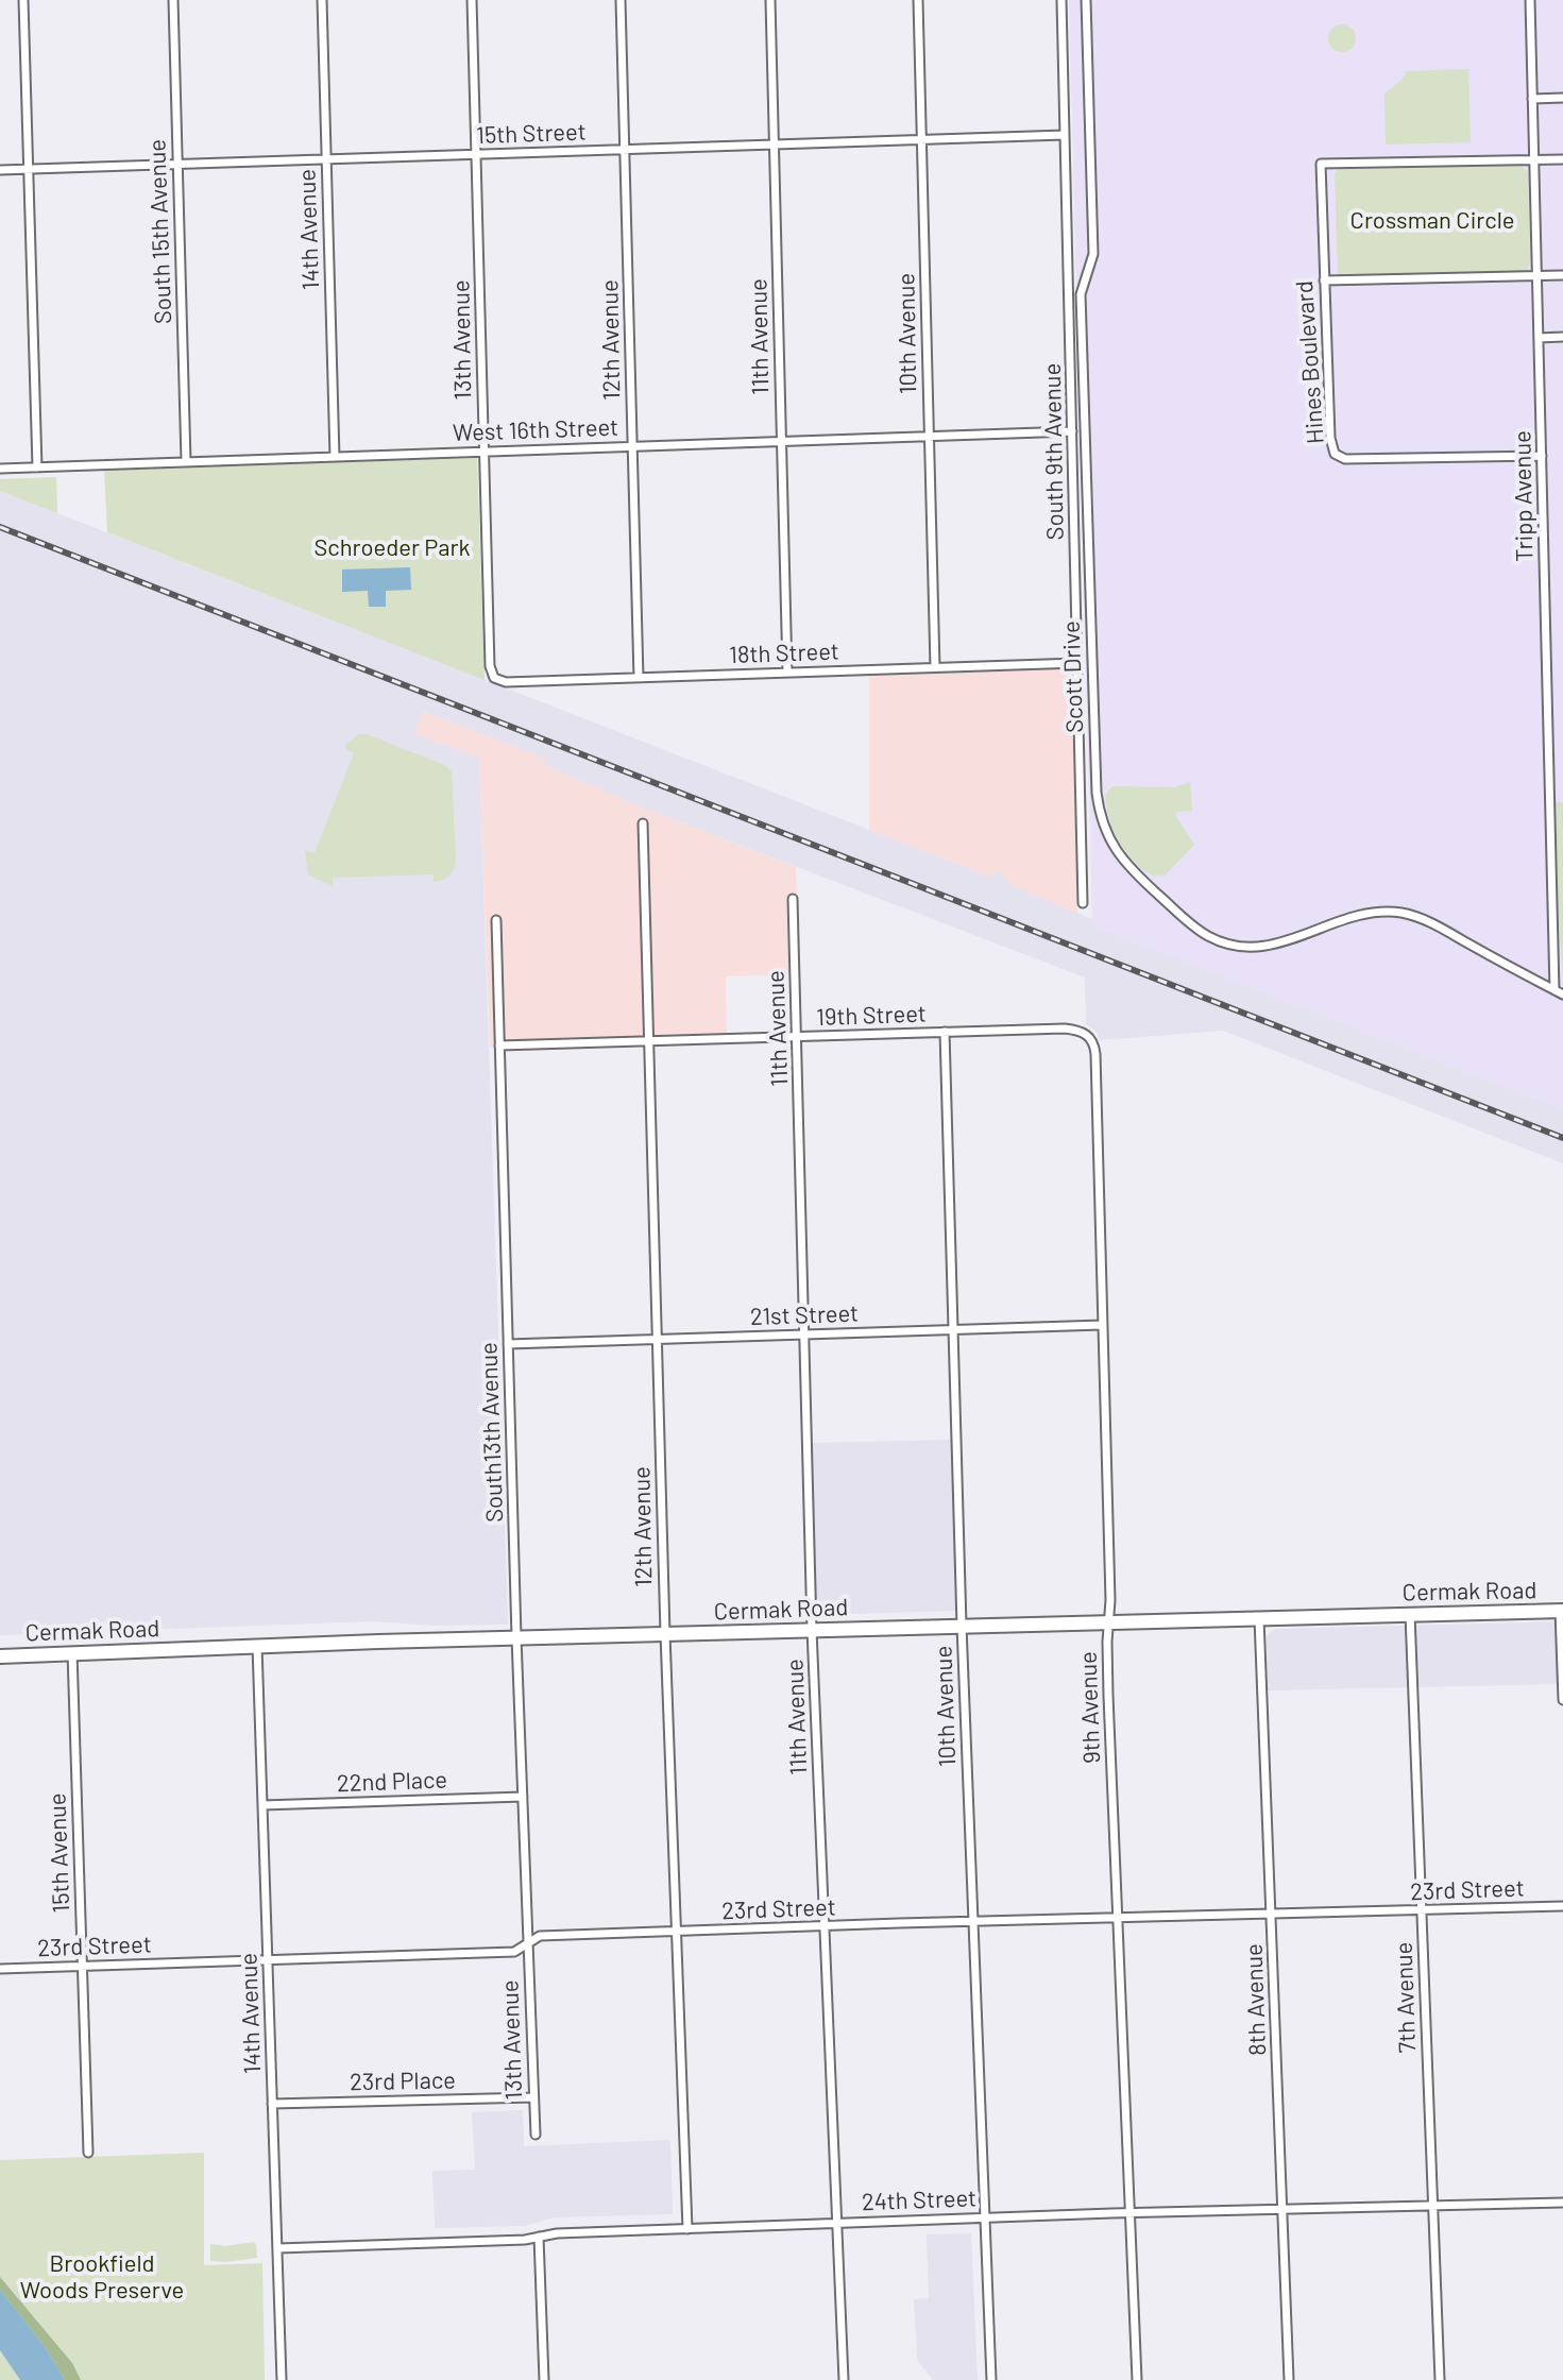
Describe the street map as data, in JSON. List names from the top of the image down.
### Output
{
  "streets": {
    "main road": ["Cermak Road"],
    "street": [
      "15th Street",
      "14th Avenue",
      "South 15th Avenue",
      "10th Avenue",
      "11th Avenue",
      "13th Avenue",
      "12th Avenue",
      "Hines Boulevard",
      "West 16th Street",
      "South 9th Avenue",
      "Tripp Avenue",
      "18th Street",
      "Scott Drive",
      "19th Street",
      "21st Street",
      "South13th Avenue",
      "9th Avenue",
      "22nd Place",
      "15th Avenue",
      "23rd Street",
      "7th Avenue",
      "8th Avenue",
      "23rd Place",
      "24th Street"
    ]
  },
  "crossings": [
    ["15th Street", "14th Avenue"],
    ["15th Street", "South 15th Avenue"],
    ["15th Street", "10th Avenue"],
    ["15th Street", "11th Avenue"],
    ["15th Street", "13th Avenue"],
    ["15th Street", "12th Avenue"],
    ["15th Street", "South 9th Avenue"],
    ["14th Avenue", "West 16th Street"],
    ["14th Avenue", "Cermak Road"],
    ["14th Avenue", "22nd Place"],
    ["14th Avenue", "23rd Street"],
    ["14th Avenue", "23rd Place"],
    ["14th Avenue", "24th Street"],
    ["South 15th Avenue", "West 16th Street"],
    ["10th Avenue", "West 16th Street"],
    ["10th Avenue", "18th Street"],
    ["10th Avenue", "19th Street"],
    ["10th Avenue", "21st Street"],
    ["10th Avenue", "Cermak Road"],
    ["10th Avenue", "23rd Street"],
    ["10th Avenue", "24th Street"],
    ["11th Avenue", "West 16th Street"],
    ["11th Avenue", "18th Street"],
    ["11th Avenue", "19th Street"],
    ["11th Avenue", "21st Street"],
    ["11th Avenue", "Cermak Road"],
    ["11th Avenue", "23rd Street"],
    ["11th Avenue", "24th Street"],
    ["13th Avenue", "West 16th Street"],
    ["13th Avenue", "18th Street"],
    ["13th Avenue", "South13th Avenue"],
    ["13th Avenue", "23rd Street"],
    ["13th Avenue", "23rd Place"],
    ["12th Avenue", "West 16th Street"],
    ["12th Avenue", "18th Street"],
    ["12th Avenue", "19th Street"],
    ["12th Avenue", "21st Street"],
    ["12th Avenue", "Cermak Road"],
    ["12th Avenue", "23rd Street"],
    ["12th Avenue", "24th Street"],
    ["Hines Boulevard", "Tripp Avenue"],
    ["West 16th Street", "South 9th Avenue"],
    ["South 9th Avenue", "18th Street"],
    ["Tripp Avenue", "Scott Drive"],
    ["19th Street", "South13th Avenue"],
    ["19th Street", "9th Avenue"],
    ["21st Street", "South13th Avenue"],
    ["21st Street", "9th Avenue"],
    ["South13th Avenue", "Cermak Road"],
    ["South13th Avenue", "22nd Place"],
    ["South13th Avenue", "23rd Street"],
    ["Cermak Road", "9th Avenue"],
    ["Cermak Road", "15th Avenue"],
    ["Cermak Road", "7th Avenue"],
    ["Cermak Road", "8th Avenue"],
    ["9th Avenue", "23rd Street"],
    ["9th Avenue", "24th Street"],
    ["15th Avenue", "23rd Street"],
    ["23rd Street", "7th Avenue"],
    ["23rd Street", "8th Avenue"],
    ["7th Avenue", "24th Street"],
    ["8th Avenue", "24th Street"]
  ],
  "parks": ["Crossman Circle", "Schroeder Park", "Brookfield Woods Preserve"]
}
